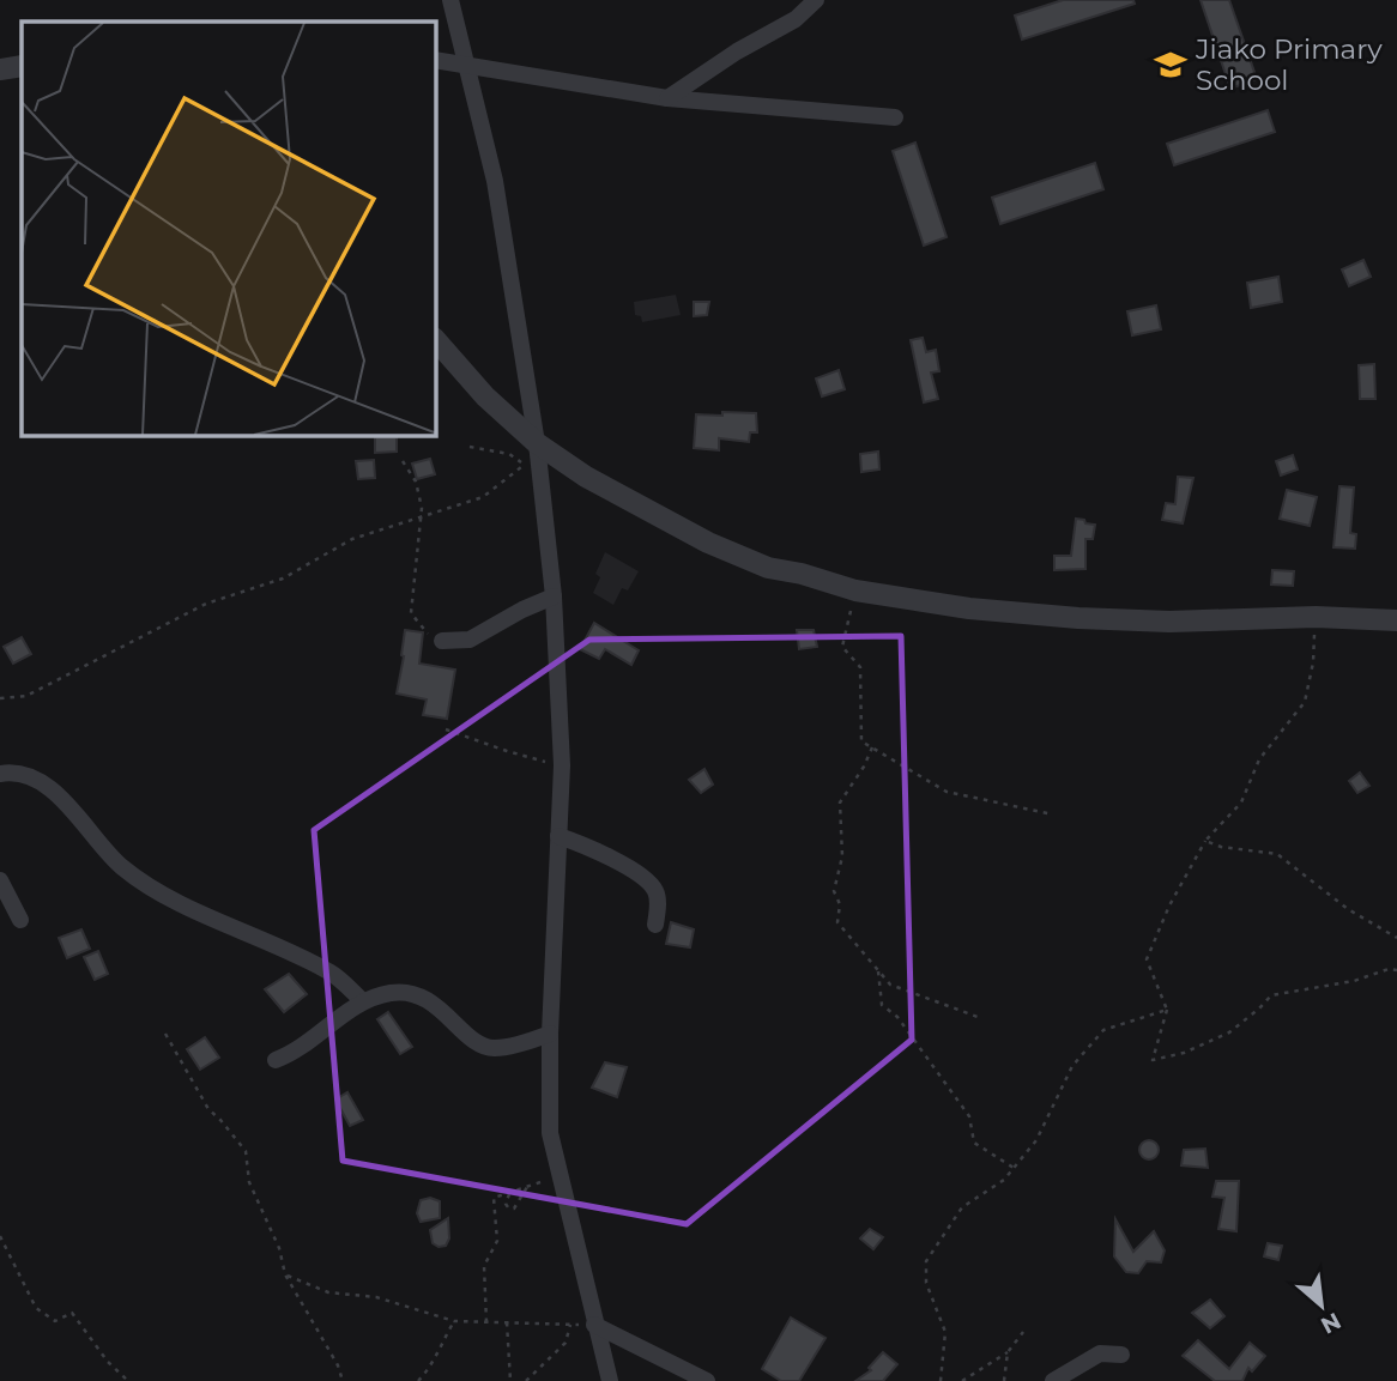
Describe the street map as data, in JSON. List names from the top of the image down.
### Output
{
  "places": {
    "school or university": ["Jiako Primary School"]
  },
  "north": "bottom right"
}
